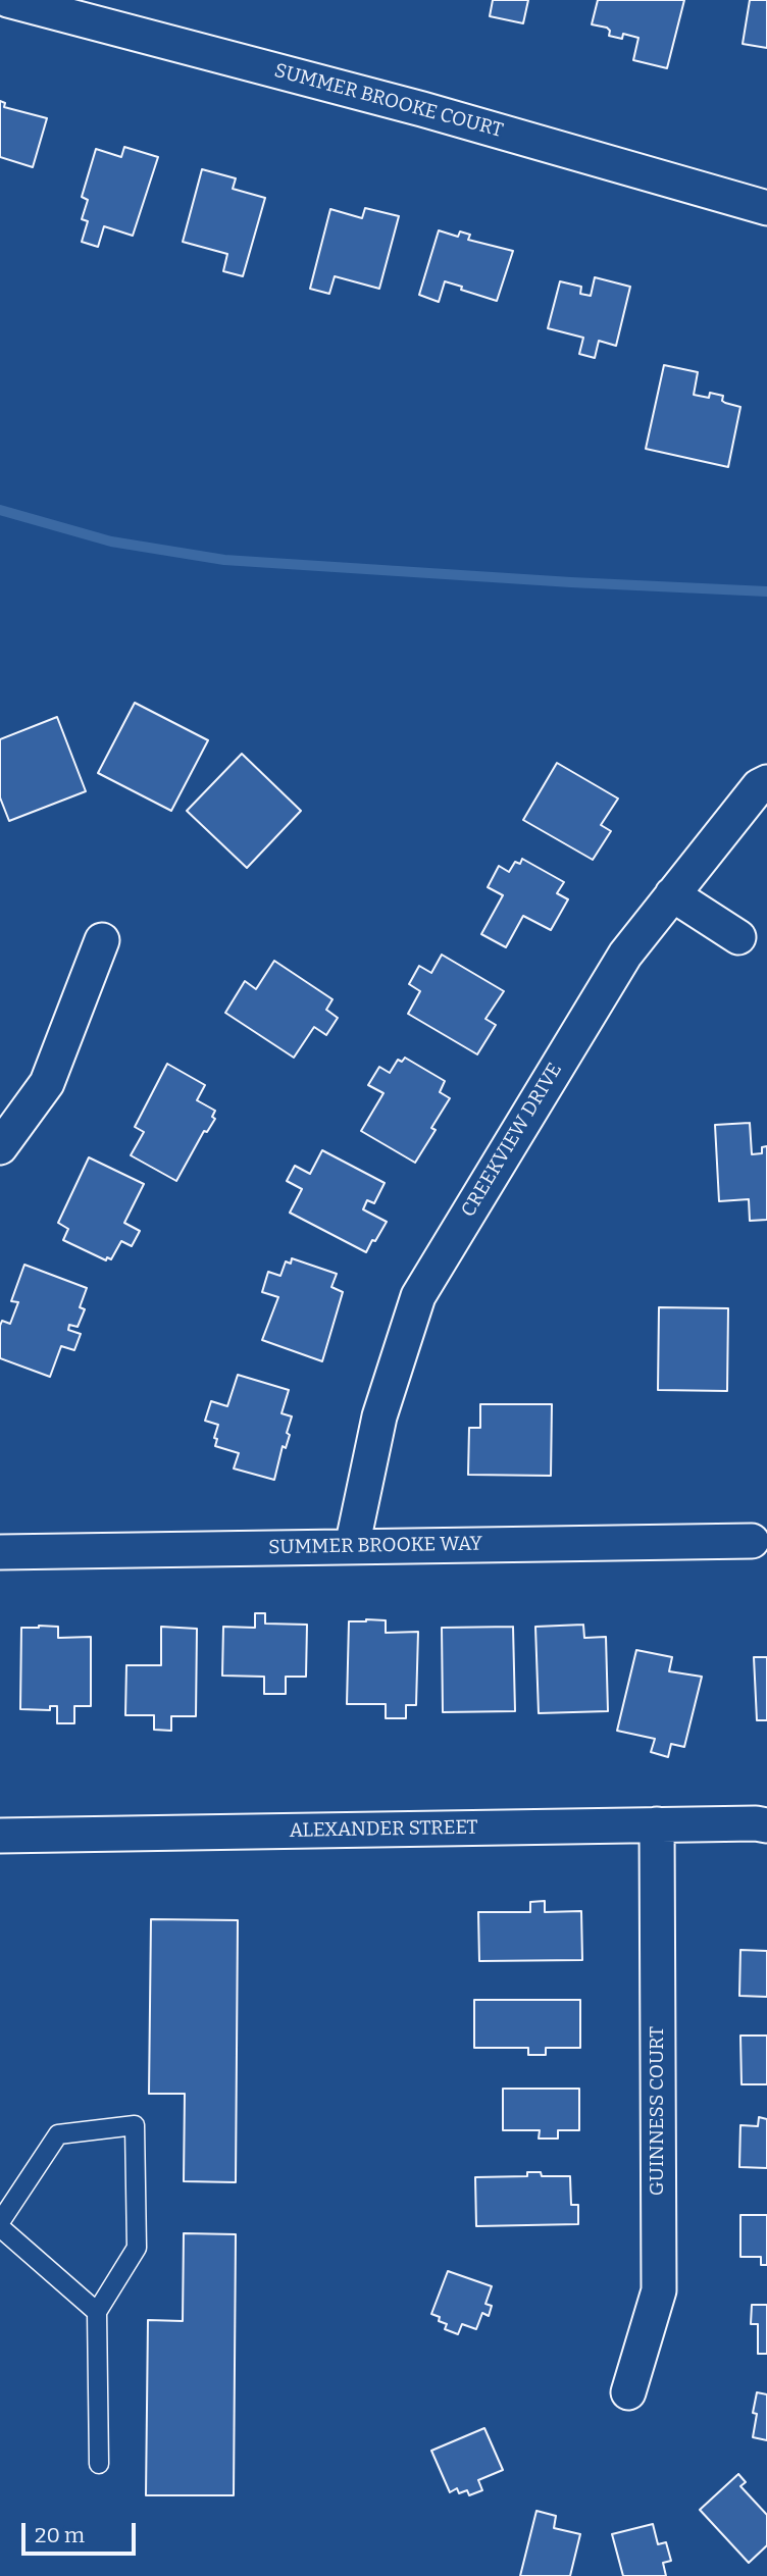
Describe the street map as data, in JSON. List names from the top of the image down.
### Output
{
  "streets": {
    "street": [
      "SUMMER BROOKE COURT",
      "CREEKVIEW DRIVE",
      "SUMMER BROOKE WAY",
      "ALEXANDER STREET",
      "GUINNESS COURT"
    ]
  },
  "crossings": [
    ["CREEKVIEW DRIVE", "SUMMER BROOKE WAY"],
    ["ALEXANDER STREET", "GUINNESS COURT"]
  ],
  "scale_bar": "20 m"
}
